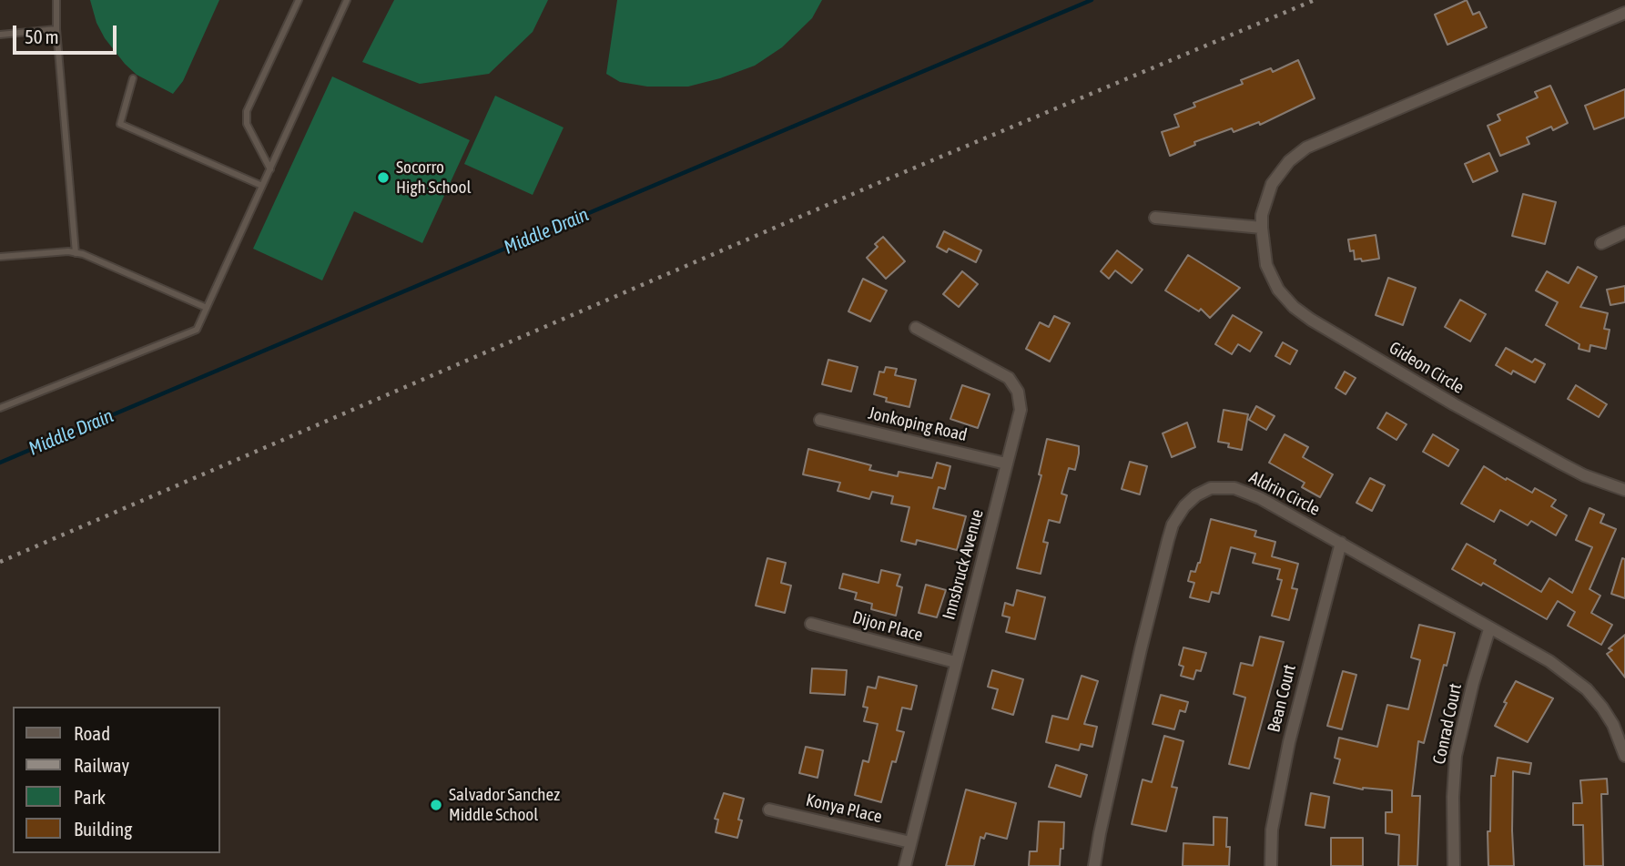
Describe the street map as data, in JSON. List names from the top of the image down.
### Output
{
  "streets": {
    "street": [
      "Gideon Circle",
      "Jonkoping Road",
      "Aldrin Circle",
      "Innsbruck Avenue",
      "Dijon Place",
      "Bean Court",
      "Conrad Court",
      "Konya Place"
    ]
  },
  "crossings": [
    ["Jonkoping Road", "Innsbruck Avenue"],
    ["Aldrin Circle", "Bean Court"],
    ["Aldrin Circle", "Conrad Court"],
    ["Innsbruck Avenue", "Dijon Place"],
    ["Innsbruck Avenue", "Konya Place"]
  ],
  "water": ["Middle Drain"],
  "places": ["Socorro High School", "Salvador Sanchez Middle School"],
  "legend": [
    "Road",
    "Railway",
    "Park",
    "Building"
  ],
  "scale_bar": "50 m"
}
